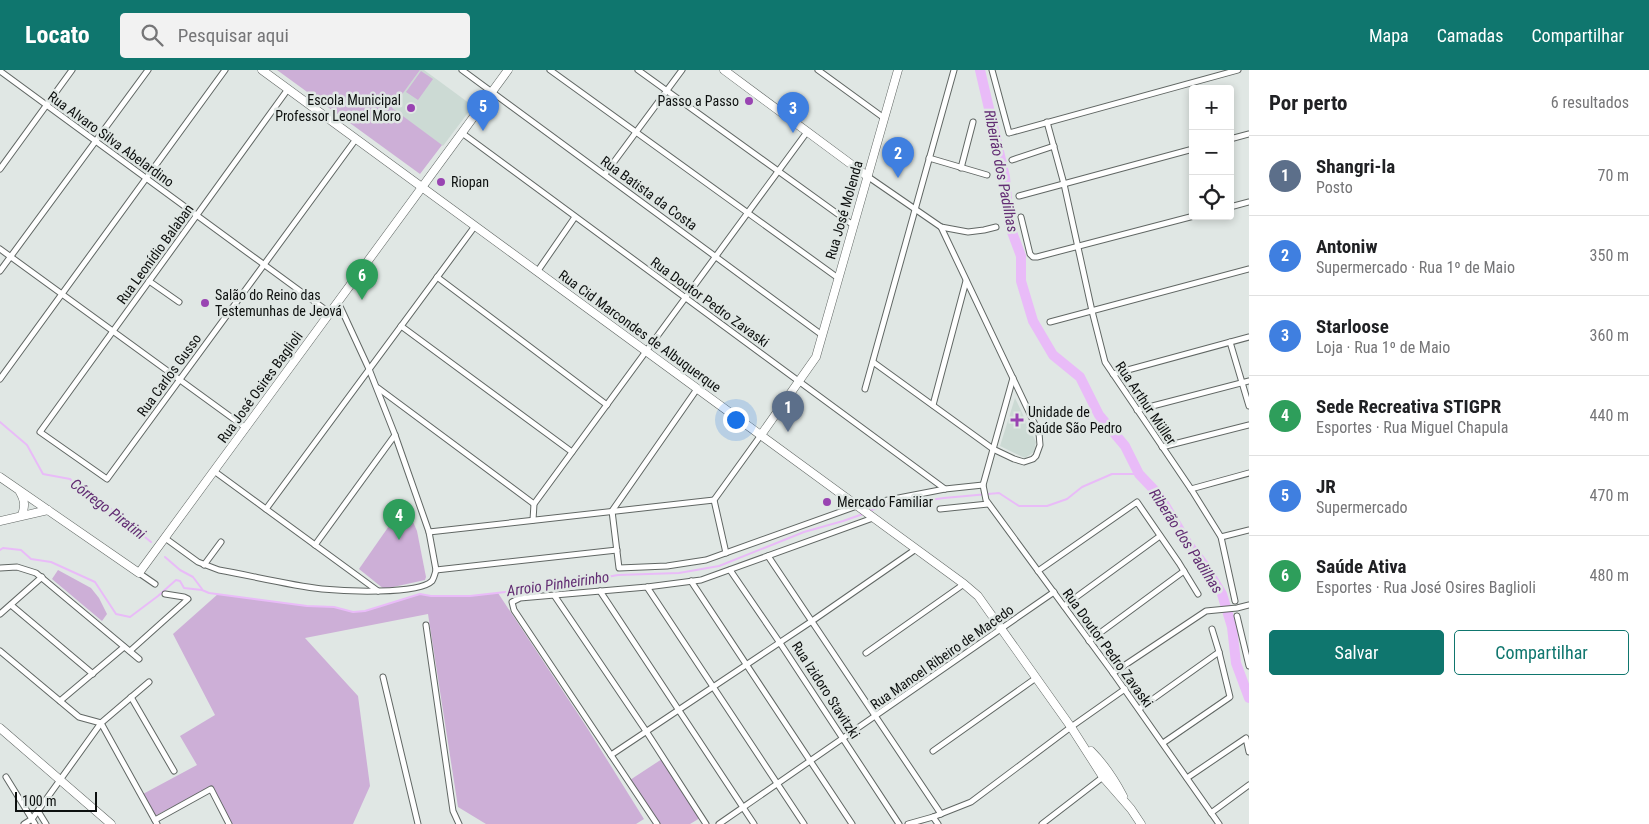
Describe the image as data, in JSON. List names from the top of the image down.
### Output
{
  "streets": {
    "street": [
      "Rua Alvaro Silva Abelardino",
      "Rua Batista da Costa",
      "Rua José Molenda",
      "Rua Leonídio Balaban",
      "Rua Doutor Pedro Zavaski",
      "Rua Cid Marcondes de Albuquerque",
      "Rua Carlos Gusso",
      "Rua José Osires Baglioli",
      "Rua Arthur Müller",
      "Rua Manoel Ribeiro de Macedo",
      "Rua Izidoro Stavitzki"
    ]
  },
  "crossings": [
    ["Rua Alvaro Silva Abelardino", "Rua Leonídio Balaban"],
    ["Rua Alvaro Silva Abelardino", "Rua Carlos Gusso"],
    ["Rua Alvaro Silva Abelardino", "Rua José Osires Baglioli"],
    ["Rua Batista da Costa", "Rua José Molenda"],
    ["Rua Batista da Costa", "Rua José Osires Baglioli"],
    ["Rua José Molenda", "Rua Doutor Pedro Zavaski"],
    ["Rua Leonídio Balaban", "Rua Cid Marcondes de Albuquerque"],
    ["Rua Leonídio Balaban", "Rua Carlos Gusso"],
    ["Rua Doutor Pedro Zavaski", "Rua José Osires Baglioli"],
    ["Rua Doutor Pedro Zavaski", "Rua Manoel Ribeiro de Macedo"],
    ["Rua Cid Marcondes de Albuquerque", "Rua Carlos Gusso"],
    ["Rua Cid Marcondes de Albuquerque", "Rua José Osires Baglioli"],
    ["Rua Cid Marcondes de Albuquerque", "Rua Manoel Ribeiro de Macedo"],
    ["Rua Manoel Ribeiro de Macedo", "Rua Izidoro Stavitzki"]
  ],
  "water": [
    "Ribeirão dos Padilhas",
    "Córrego Piratini",
    "Riberão dos Padilhas",
    "Arroio Pinheirinho"
  ],
  "places": {
    "other": [
      "Passo a Passo",
      "Escola Municipal Professor Leonel Moro",
      "Riopan",
      "Salão do Reino das Testemunhas de Jeová",
      "Mercado Familiar"
    ],
    "health": ["Unidade de Saúde São Pedro"]
  },
  "scale_bar": "100 m",
  "page": {
    "header": "Locato",
    "search": "Pesquisar aqui",
    "nav": ["Mapa", "Camadas", "Compartilhar"],
    "heading": ["Por perto", "6 resultados"],
    "map_buttons": ["+", "−"],
    "pins": [
      "5",
      "3",
      "2",
      "6",
      "1",
      "4"
    ],
    "list": [
      {
        "mark": "1",
        "name": "Shangri-la",
        "note": "Posto",
        "value": "70 m"
      },
      {
        "mark": "2",
        "name": "Antoniw",
        "note": "Supermercado · Rua 1º de Maio",
        "value": "350 m"
      },
      {
        "mark": "3",
        "name": "Starloose",
        "note": "Loja · Rua 1º de Maio",
        "value": "360 m"
      },
      {
        "mark": "4",
        "name": "Sede Recreativa STIGPR",
        "note": "Esportes · Rua Miguel Chapula",
        "value": "440 m"
      },
      {
        "mark": "5",
        "name": "JR",
        "note": "Supermercado",
        "value": "470 m"
      },
      {
        "mark": "6",
        "name": "Saúde Ativa",
        "note": "Esportes · Rua José Osires Baglioli",
        "value": "480 m"
      }
    ],
    "buttons": ["Salvar", "Compartilhar"],
    "scale": "100 m"
  }
}
